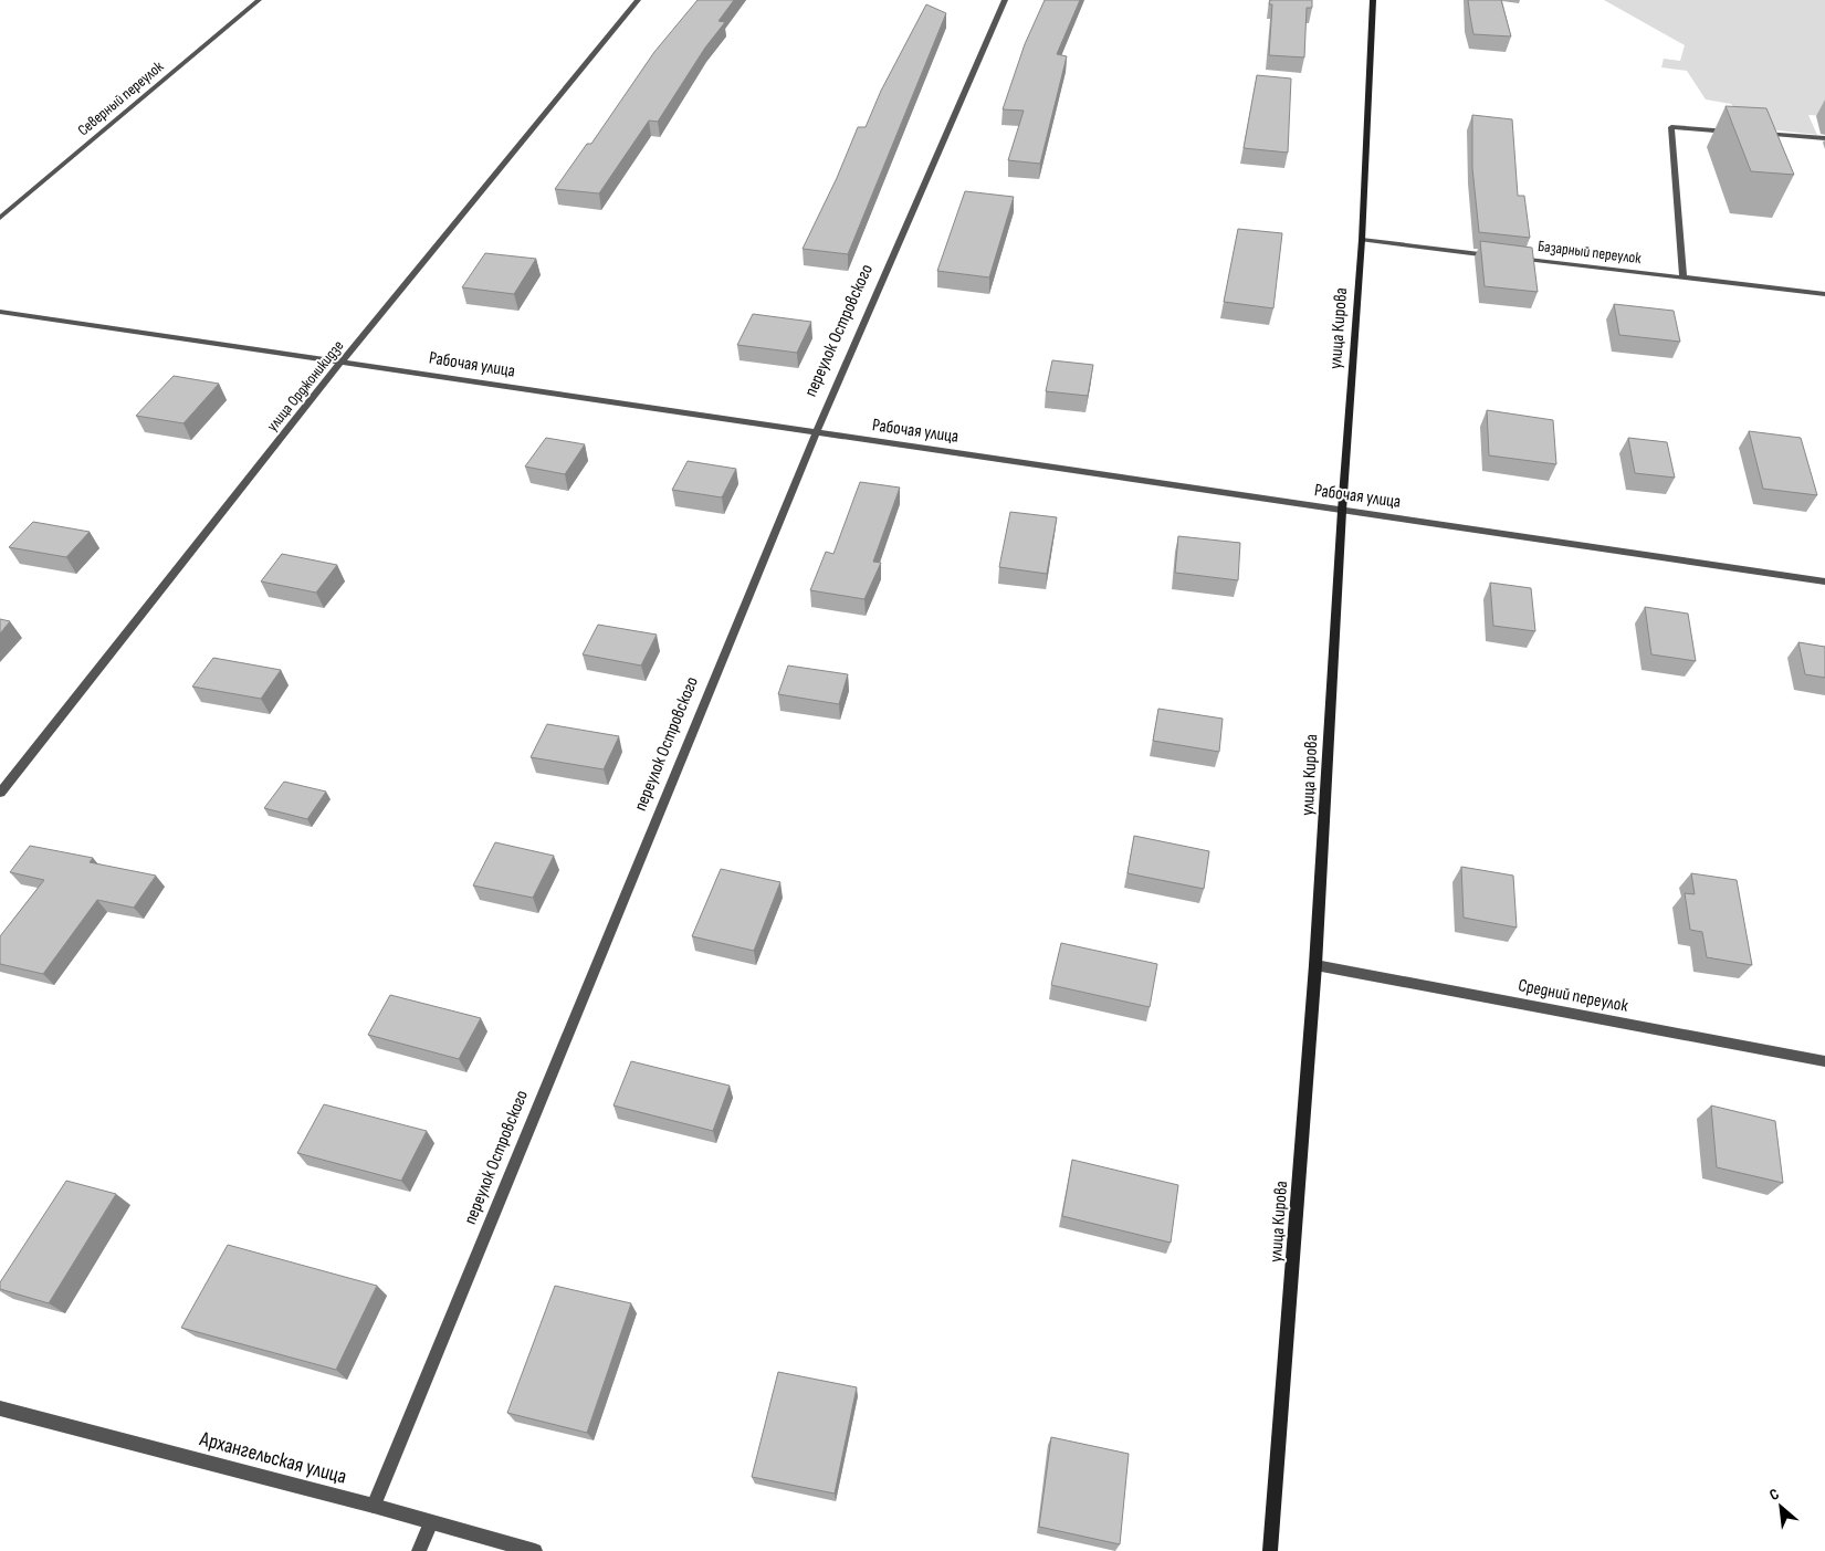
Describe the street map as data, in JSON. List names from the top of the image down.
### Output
{
  "streets": {
    "main road": ["улица Кирова"],
    "street": [
      "Северный переулок",
      "Базарный переулок",
      "переулок Островского",
      "Рабочая улица",
      "улица Орджоникидзе",
      "Средний переулок",
      "Архангельская улица"
    ]
  },
  "crossings": [
    ["улица Кирова", "Рабочая улица"],
    ["улица Кирова", "Средний переулок"],
    ["переулок Островского", "Рабочая улица"],
    ["переулок Островского", "Архангельская улица"],
    ["Рабочая улица", "улица Орджоникидзе"]
  ],
  "north": "top left"
}
